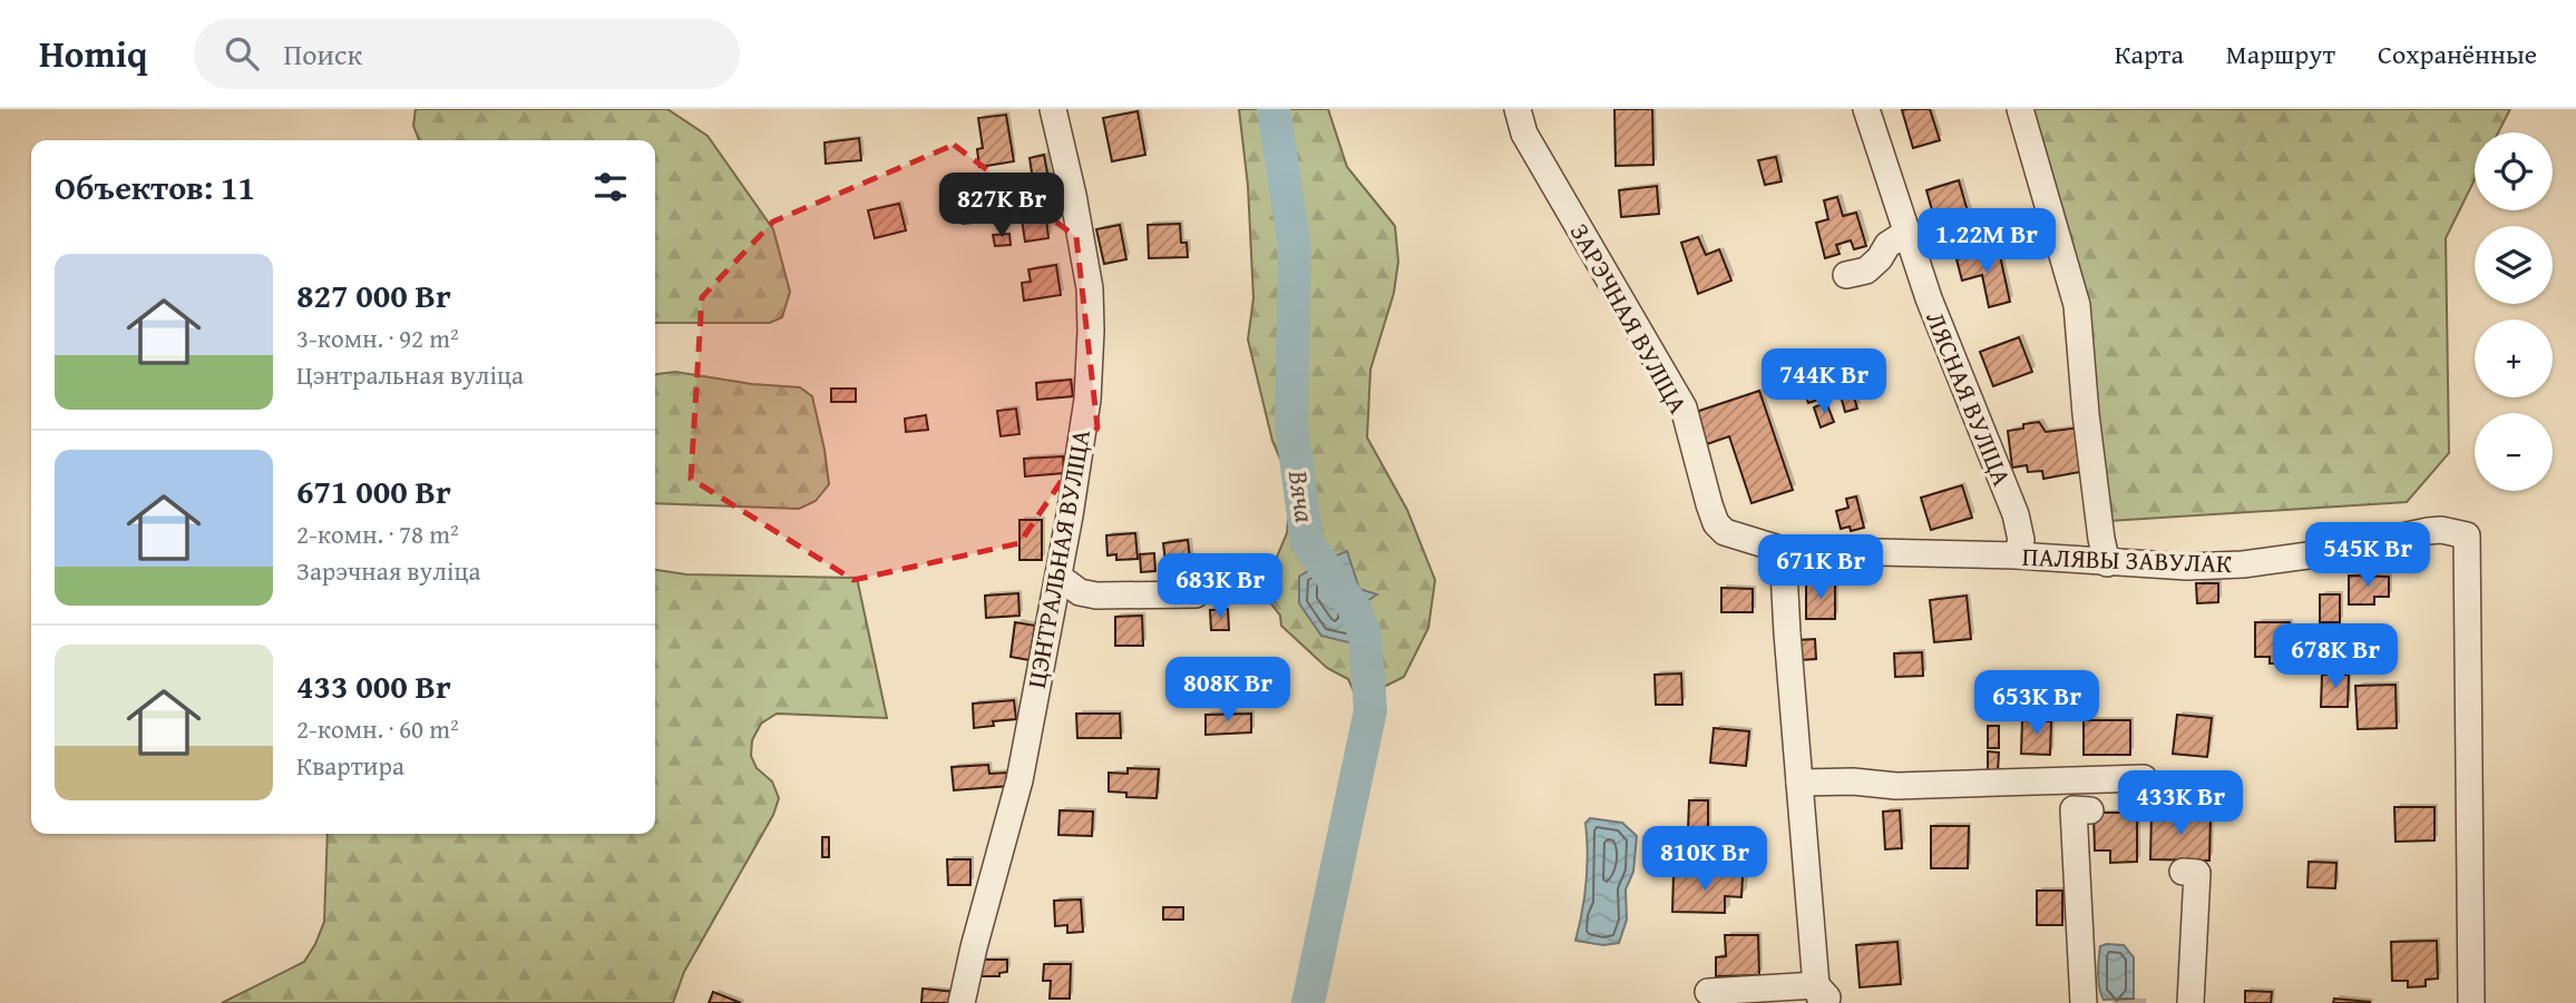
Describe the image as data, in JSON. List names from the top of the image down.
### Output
{
  "streets": {
    "street": [
      "ЗАРЭЧНАЯ ВУЛІЦА",
      "ЛЯСНАЯ ВУЛІЦА",
      "ЦЭНТРАЛЬНАЯ ВУЛІЦА",
      "ПАЛЯВЫ ЗАВУЛАК"
    ]
  },
  "crossings": [
    ["ЗАРЭЧНАЯ ВУЛІЦА", "ПАЛЯВЫ ЗАВУЛАК"],
    ["ЛЯСНАЯ ВУЛІЦА", "ПАЛЯВЫ ЗАВУЛАК"]
  ],
  "water": ["Вяча"],
  "page": {
    "header": "Homiq",
    "search": "Поиск",
    "nav": ["Карта", "Маршрут", "Сохранённые"],
    "map_buttons": ["+", "−"],
    "heading": "Объектов: 11",
    "price": [
      "827K Br",
      "1.22M Br",
      "744K Br",
      "545K Br",
      "671K Br",
      "683K Br",
      "678K Br",
      "808K Br",
      "653K Br",
      "433K Br",
      "810K Br"
    ],
    "list": [
      {
        "name": "827 000 Br",
        "note": "3-комн. · 92 m² · Цэнтральная вуліца"
      },
      {
        "name": "671 000 Br",
        "note": "2-комн. · 78 m² · Зарэчная вуліца"
      },
      {
        "name": "433 000 Br",
        "note": "2-комн. · 60 m² · Квартира"
      }
    ]
  }
}
